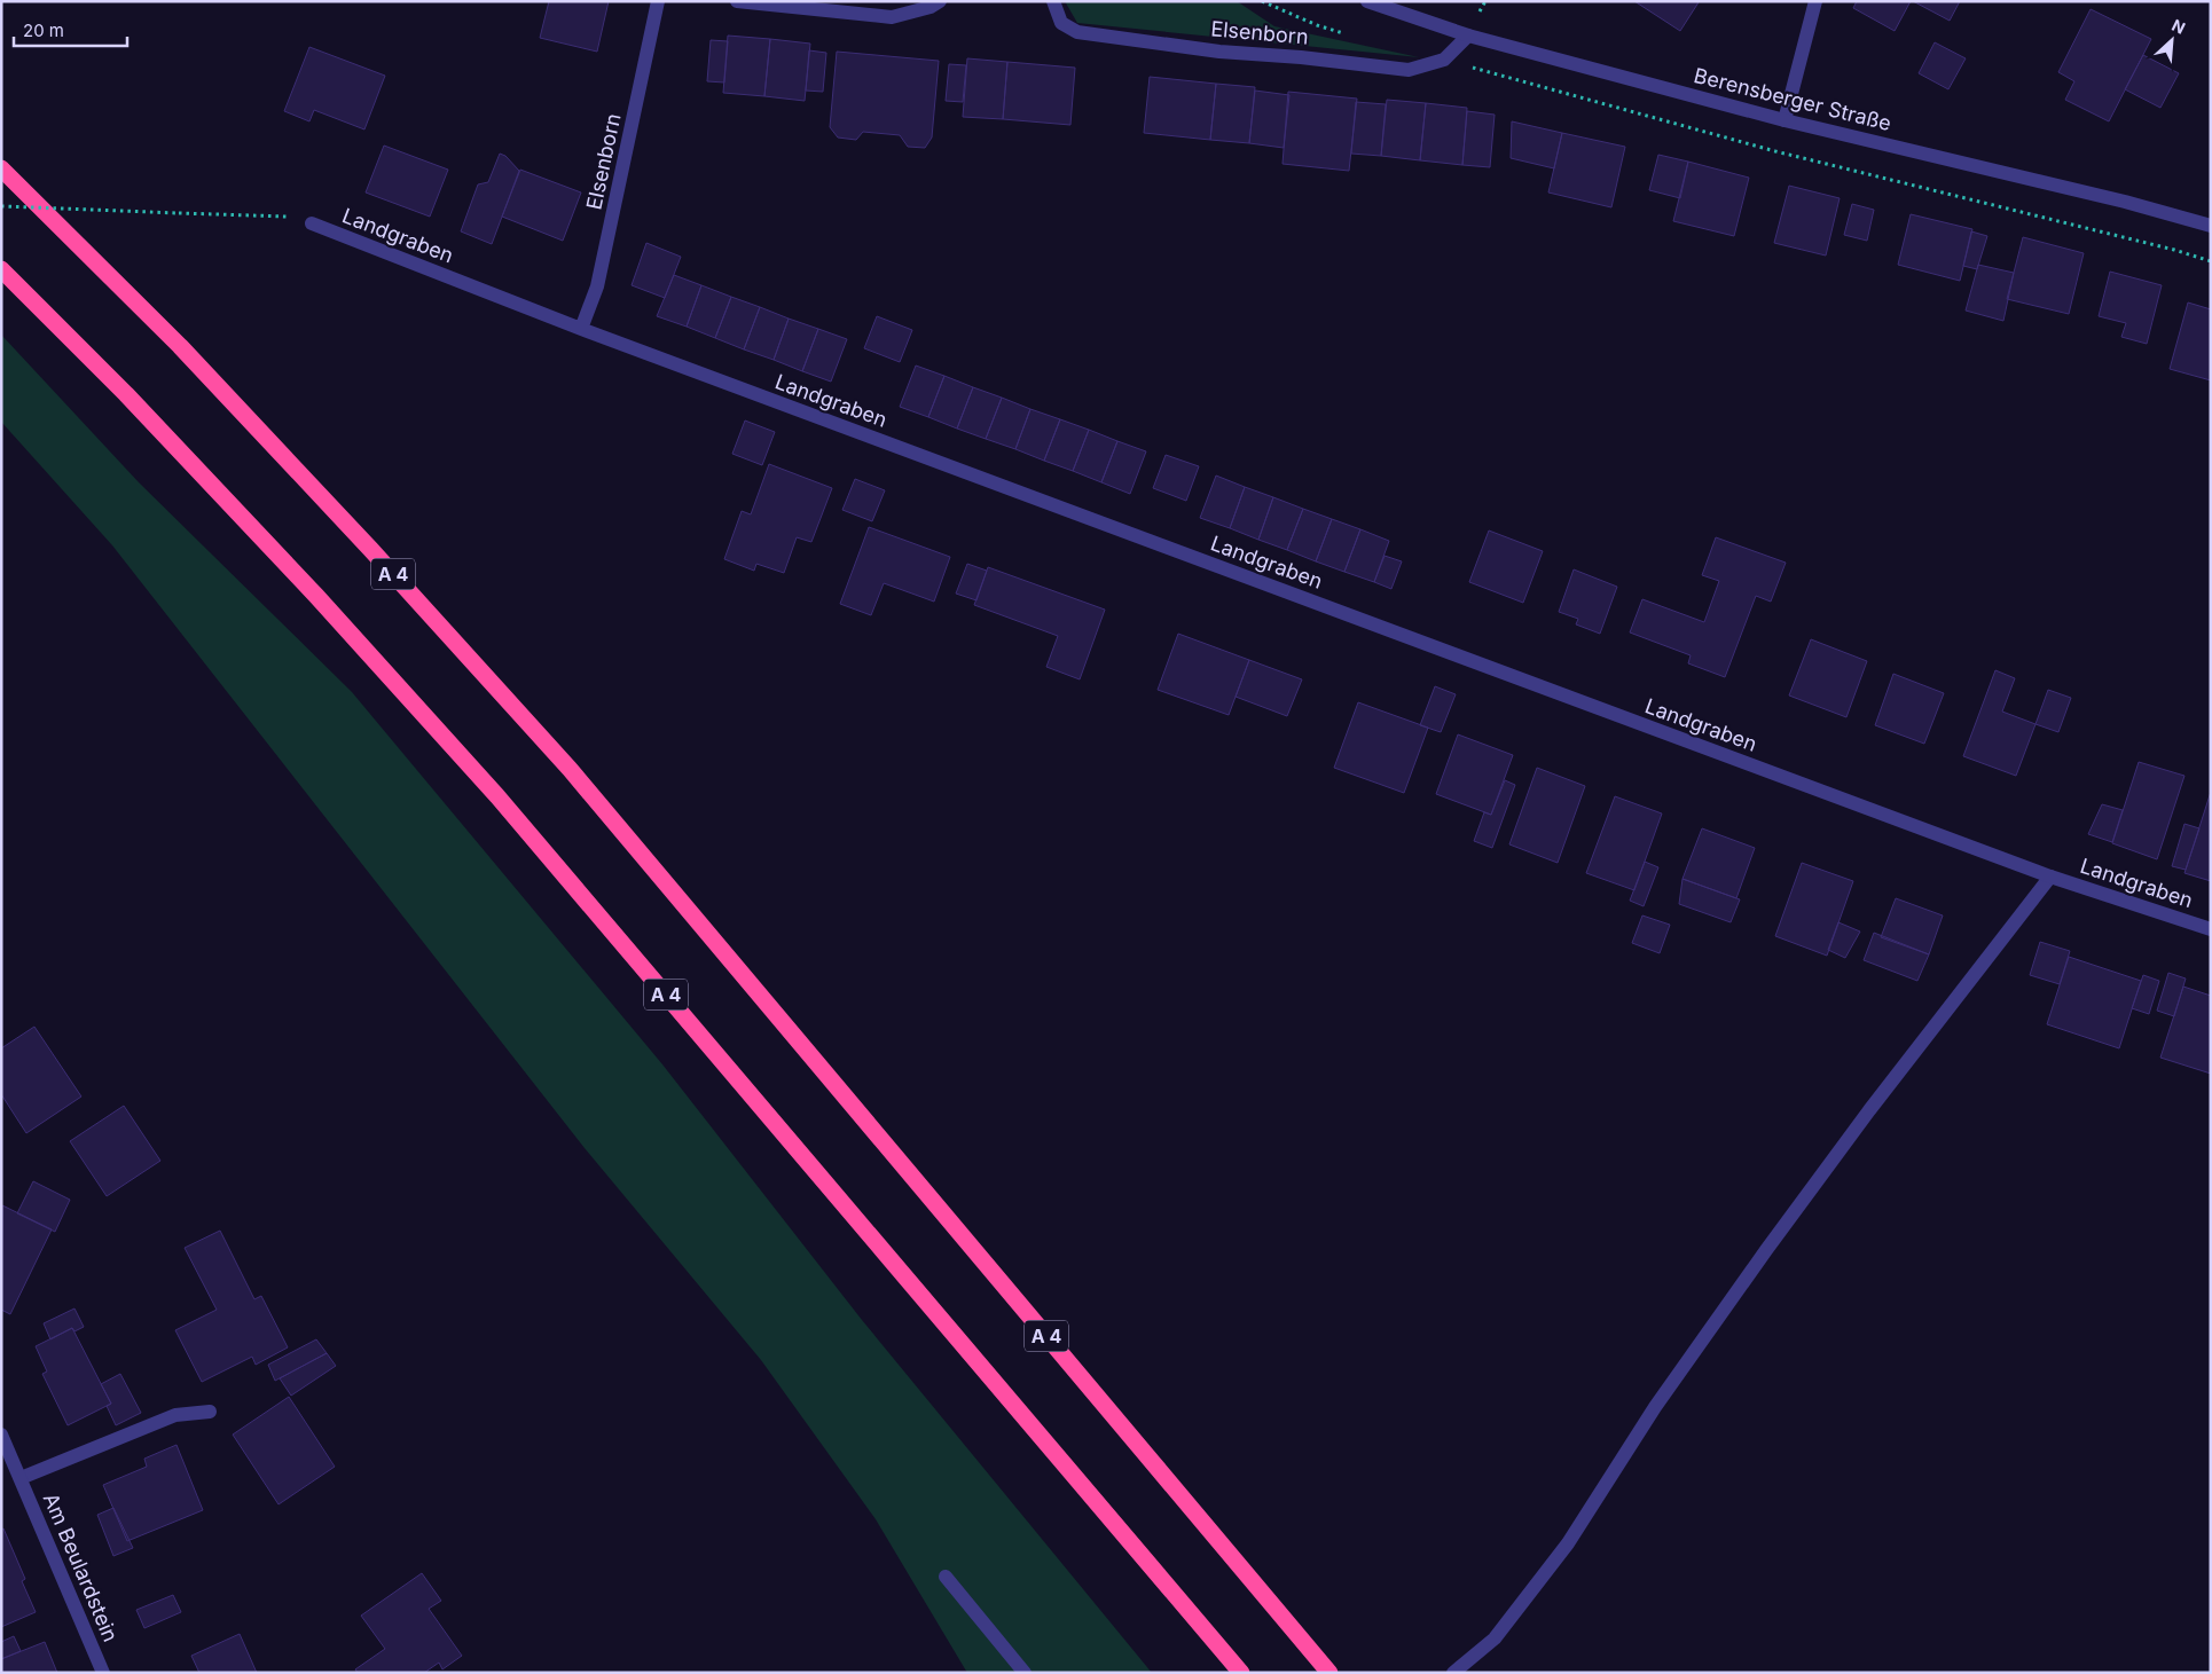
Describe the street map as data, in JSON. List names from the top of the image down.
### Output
{
  "streets": {
    "highway": ["A 4"],
    "street": [
      "Elsenborn",
      "Berensberger Straße",
      "Landgraben",
      "Am Beulardstein"
    ]
  },
  "crossings": [
    ["Elsenborn", "Berensberger Straße"],
    ["Elsenborn", "Landgraben"]
  ],
  "scale_bar": "20 m",
  "north": "top right"
}
